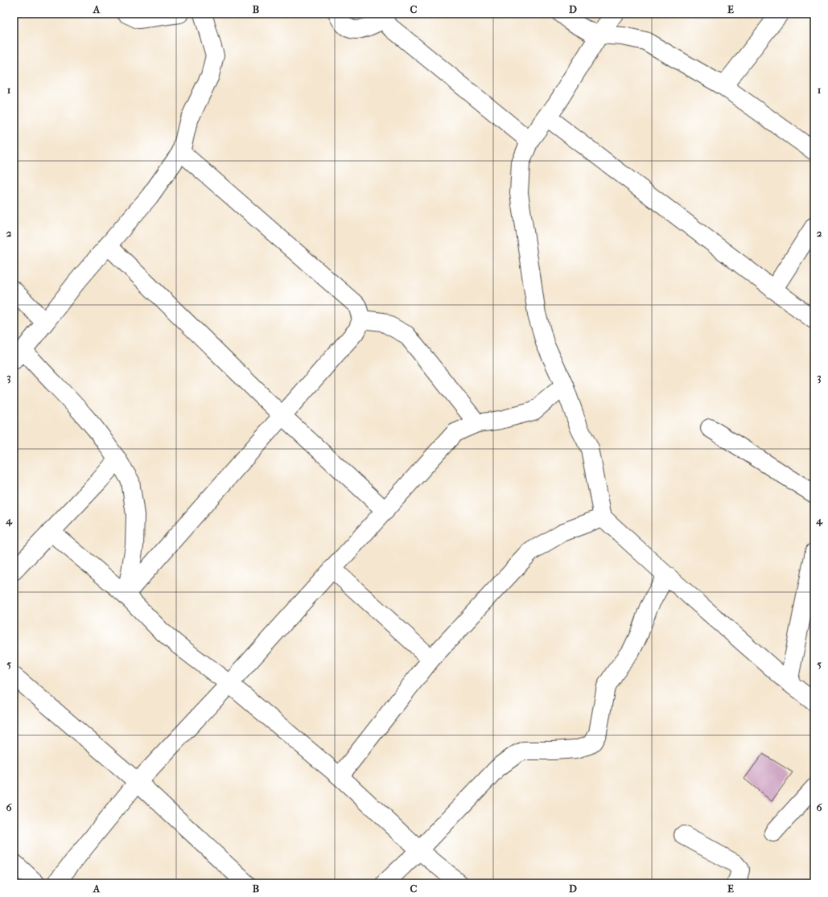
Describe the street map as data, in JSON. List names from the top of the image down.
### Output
{
  "grid": {
    "columns": [
      "A",
      "B",
      "C",
      "D",
      "E"
    ],
    "rows": [
      "1",
      "2",
      "3",
      "4",
      "5",
      "6"
    ]
  }
}
